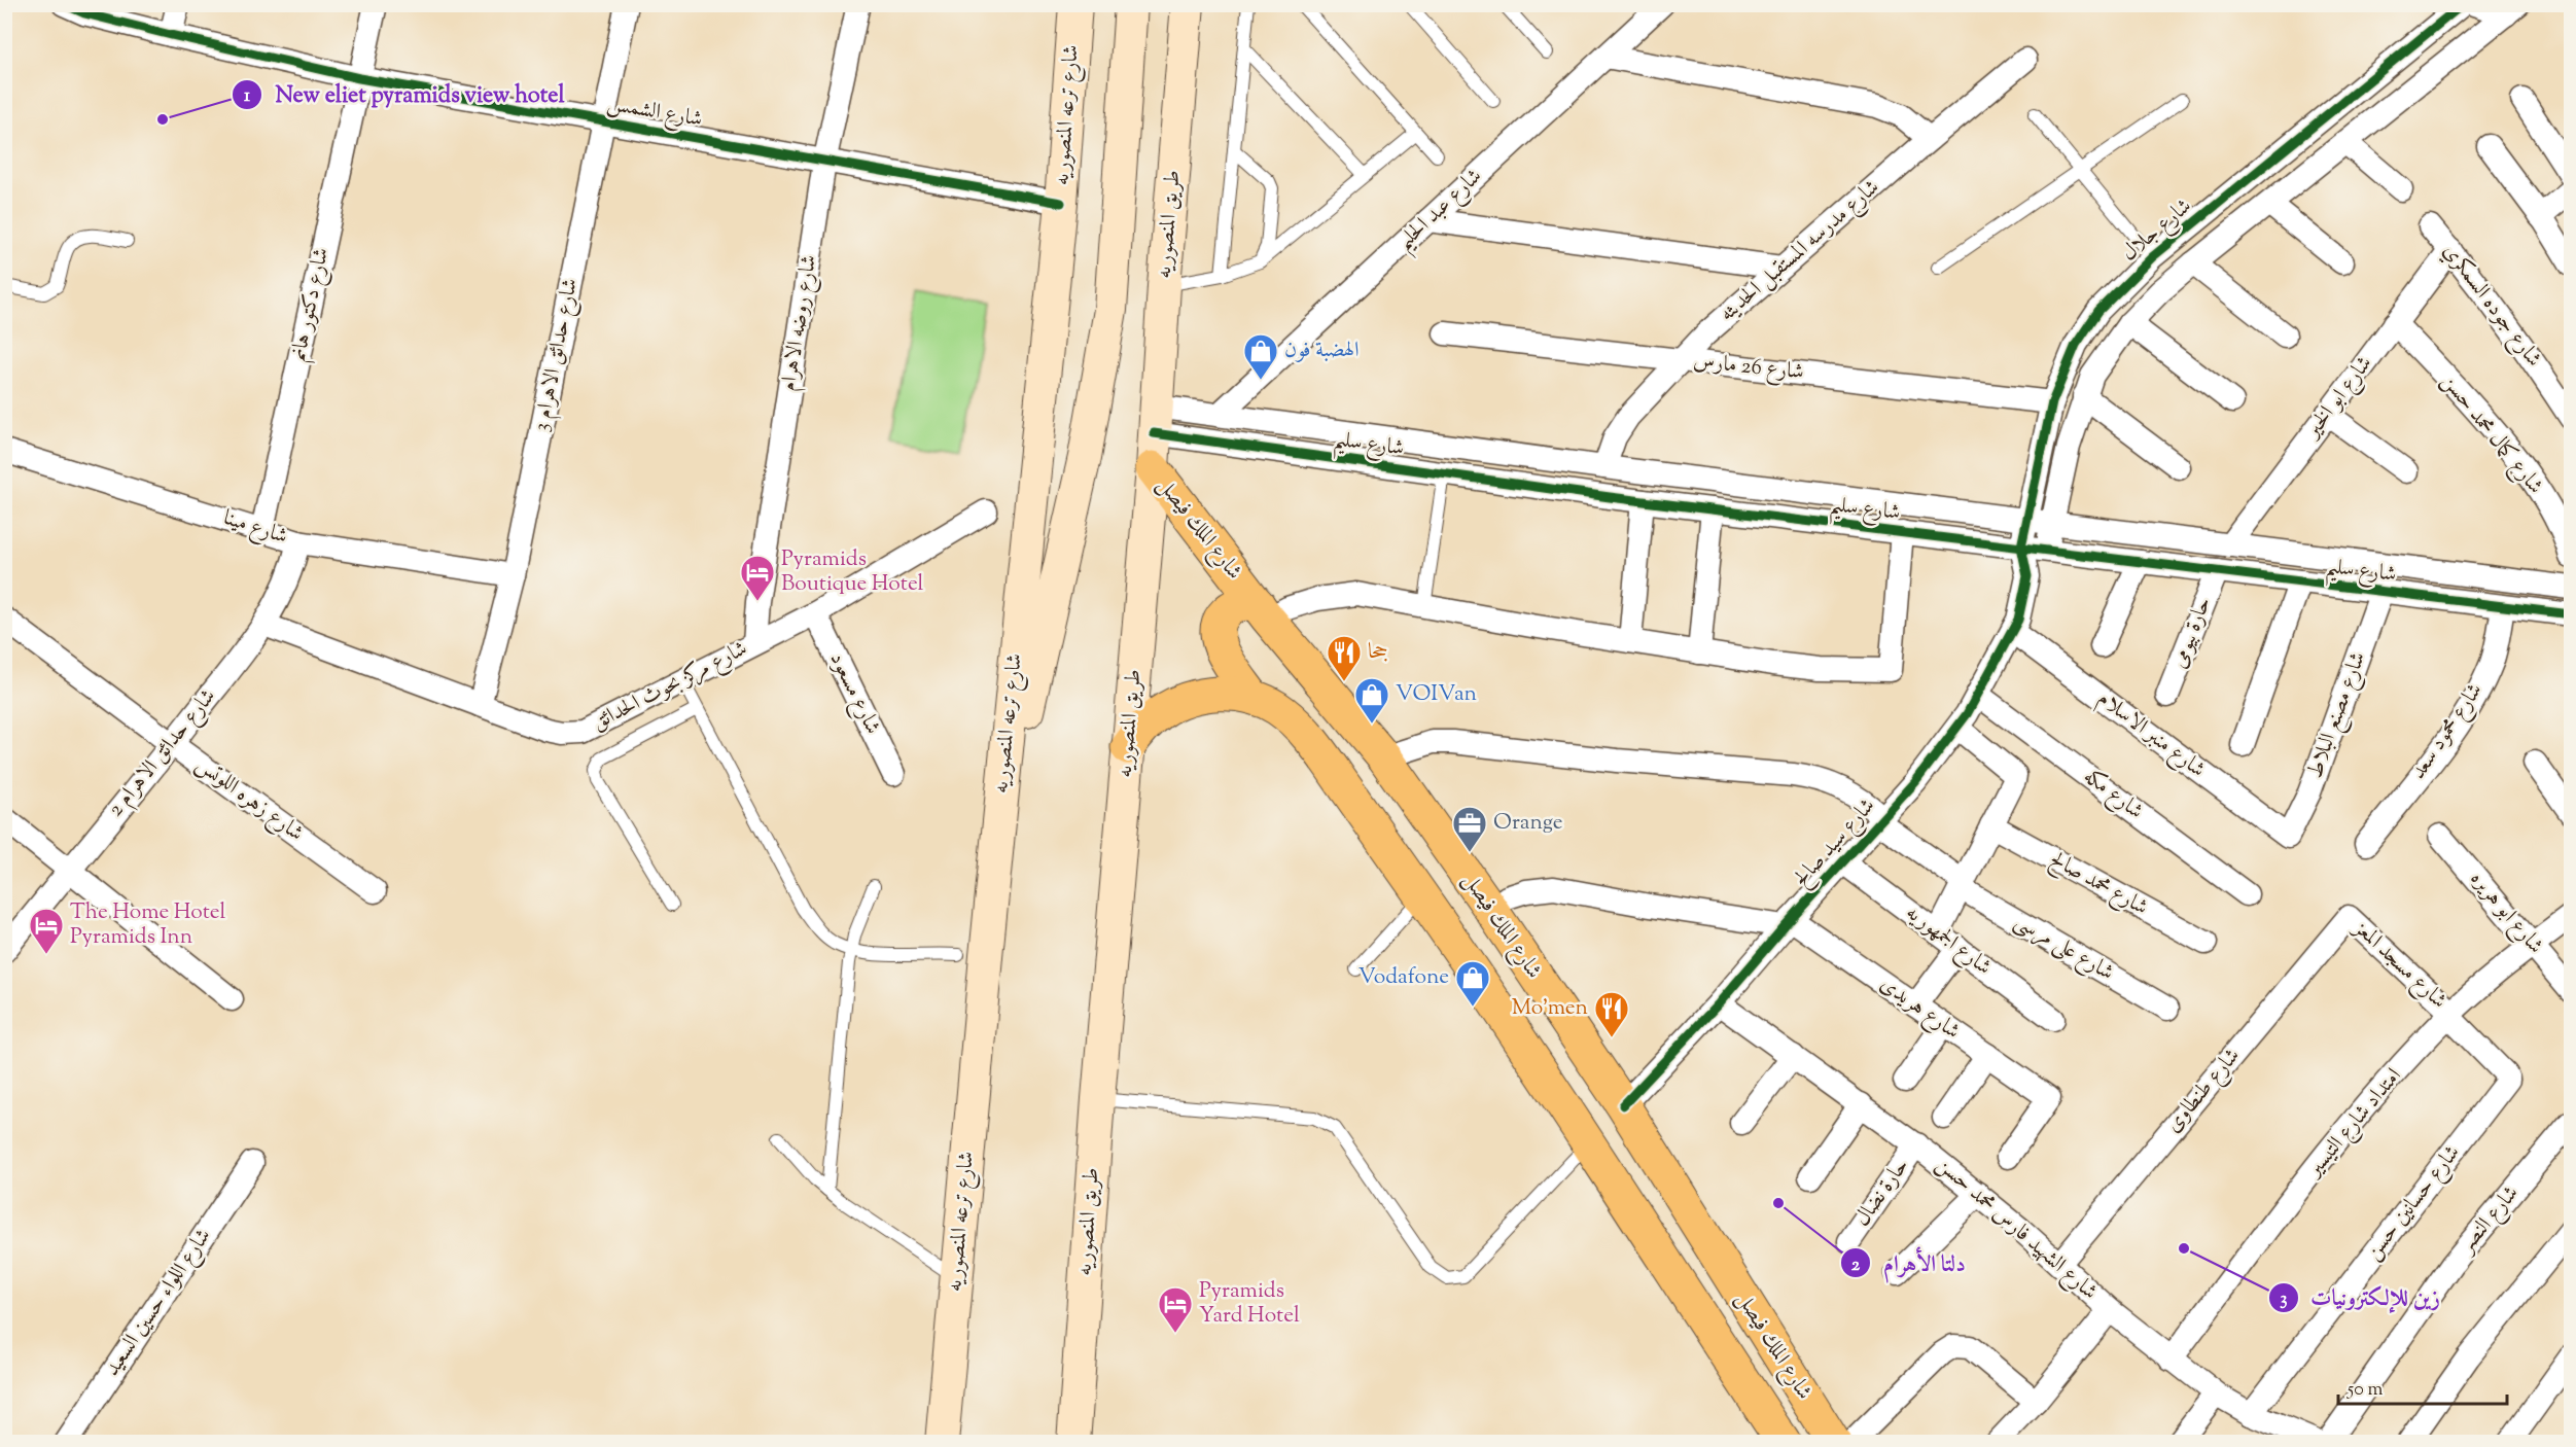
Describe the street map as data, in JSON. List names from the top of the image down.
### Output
{
  "streets": {
    "main road": ["شارع ترعه المنصوريه", "طريق المنصوريه", "شارع الملك فيصل"],
    "street": [
      "شارع الشمس",
      "شارع عبد الحليم",
      "شارع جلال",
      "شارع مدرسه المستقبل الحديثه",
      "شارع دكتور هانم",
      "شارع جوده السمكري",
      "شارع روضه الاهرام",
      "شارع حدائق الاهرام 3",
      "شارع 26 مارس",
      "شارع ابو الخير",
      "شارع كمال محمد حسن",
      "شارع سليم",
      "شارع مينا",
      "حارة بيومى",
      "شارع مركز بحوث الحدائق",
      "شارع مسعود",
      "شارع مصنع البلاط",
      "شارع محمود سعد",
      "شارع منبر الاسلام",
      "شارع حدائق الاهرام 2",
      "شارع مكه",
      "شارع زهره اللوتس",
      "شارع سيد صالح",
      "شارع محمد صالح",
      "شارع ابو هريره",
      "شارع الجمهوريه",
      "شارع على مرسى",
      "شارع مسجد المعز",
      "شارع هريدى",
      "شارع طنطاوى",
      "امتداد شارع التيسير",
      "حارة نضال",
      "شارع حسانين حسن",
      "شارع النصر",
      "شارع الشهيد فارس محمد حسن",
      "شارع اللواء حسين السعيد"
    ]
  },
  "crossings": [
    ["شارع الشمس", "شارع ترعه المنصوريه"],
    ["شارع الشمس", "شارع دكتور هانم"],
    ["شارع الشمس", "شارع روضه الاهرام"],
    ["شارع الشمس", "شارع حدائق الاهرام 3"],
    ["شارع عبد الحليم", "شارع سليم"],
    ["طريق المنصوريه", "شارع سليم"],
    ["طريق المنصوريه", "شارع الملك فيصل"],
    ["شارع جلال", "شارع 26 مارس"],
    ["شارع جلال", "شارع سليم"],
    ["شارع جلال", "شارع سيد صالح"],
    ["شارع مدرسه المستقبل الحديثه", "شارع 26 مارس"],
    ["شارع مدرسه المستقبل الحديثه", "شارع سليم"],
    ["شارع دكتور هانم", "شارع مينا"],
    ["شارع جوده السمكري", "شارع ابو الخير"],
    ["شارع روضه الاهرام", "شارع مركز بحوث الحدائق"],
    ["شارع حدائق الاهرام 3", "شارع مينا"],
    ["شارع حدائق الاهرام 3", "شارع مركز بحوث الحدائق"],
    ["شارع ابو الخير", "شارع كمال محمد حسن"],
    ["شارع ابو الخير", "شارع سليم"],
    ["شارع سليم", "حارة بيومى"],
    ["شارع سليم", "شارع مصنع البلاط"],
    ["شارع سليم", "شارع محمود سعد"],
    ["شارع مينا", "شارع حدائق الاهرام 2"],
    ["شارع الملك فيصل", "شارع سيد صالح"],
    ["شارع الملك فيصل", "شارع على مرسى"],
    ["شارع مركز بحوث الحدائق", "شارع مسعود"],
    ["شارع مركز بحوث الحدائق", "شارع حدائق الاهرام 2"],
    ["شارع مصنع البلاط", "شارع منبر الاسلام"],
    ["شارع منبر الاسلام", "شارع سيد صالح"],
    ["شارع حدائق الاهرام 2", "شارع زهره اللوتس"],
    ["شارع مكه", "شارع سيد صالح"],
    ["شارع سيد صالح", "شارع الجمهوريه"],
    ["شارع سيد صالح", "شارع على مرسى"],
    ["شارع سيد صالح", "شارع هريدى"],
    ["شارع سيد صالح", "شارع الشهيد فارس محمد حسن"],
    ["شارع ابو هريره", "امتداد شارع التيسير"],
    ["شارع مسجد المعز", "شارع طنطاوى"],
    ["شارع مسجد المعز", "امتداد شارع التيسير"],
    ["شارع مسجد المعز", "شارع حسانين حسن"],
    ["شارع طنطاوى", "شارع الشهيد فارس محمد حسن"],
    ["امتداد شارع التيسير", "شارع الشهيد فارس محمد حسن"],
    ["حارة نضال", "شارع الشهيد فارس محمد حسن"],
    ["شارع حسانين حسن", "شارع الشهيد فارس محمد حسن"]
  ],
  "places": {
    "other": ["New eliet pyramids view hotel", "دلتا الأهرام", "زين للإلكترونيات"],
    "shop": ["الهضبة فون", "VOIVan", "Vodafone"],
    "hotel": ["Pyramids Boutique Hotel", "The Home Hotel Pyramids Inn", "Pyramids Yard Hotel"],
    "restaurant": ["جحا", "Mo'men"],
    "office": ["Orange"]
  },
  "scale_bar": "50 m"
}
